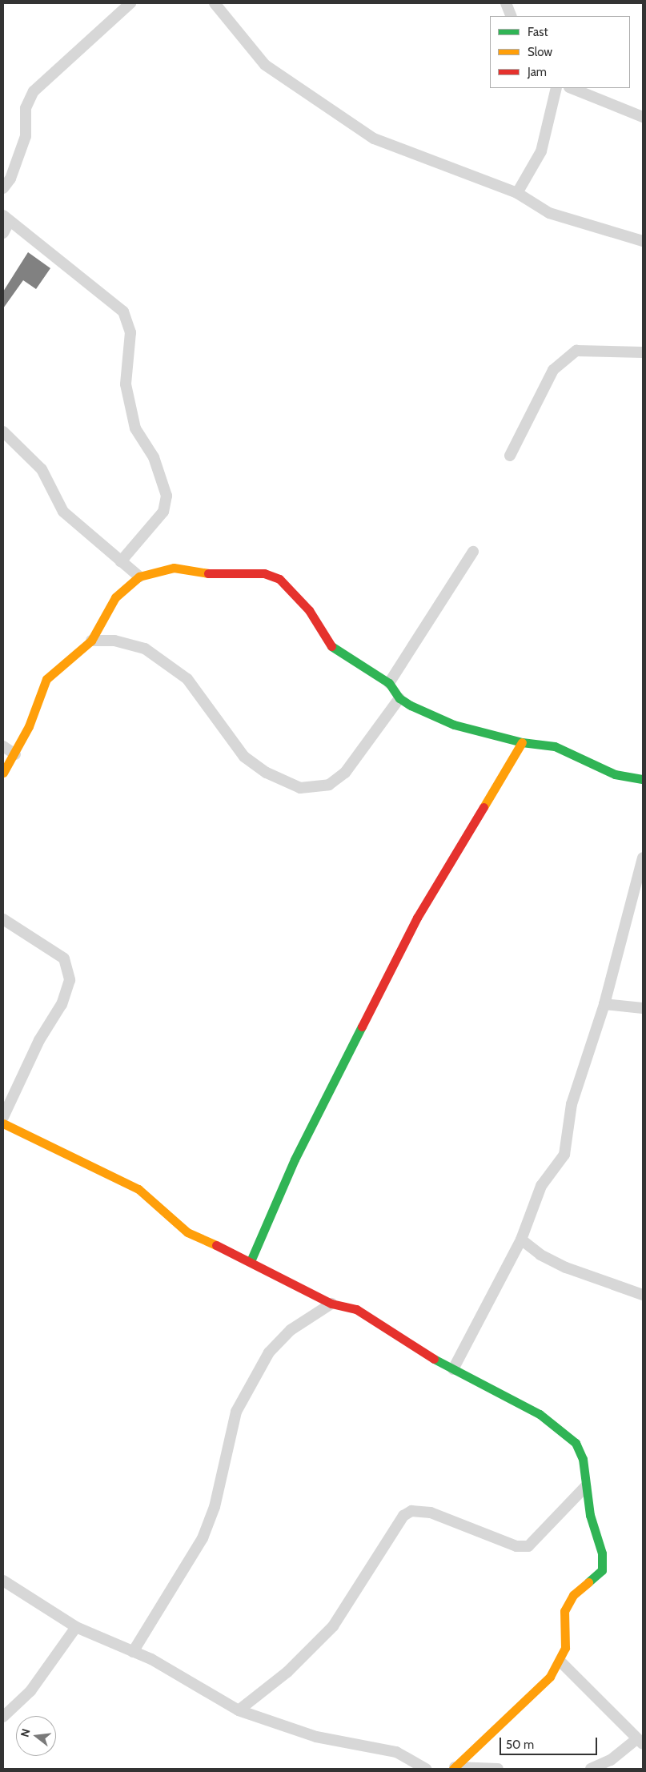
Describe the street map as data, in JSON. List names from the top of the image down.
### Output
{
  "legend": ["Fast", "Slow", "Jam"],
  "scale_bar": "50 m",
  "north": "left"
}
